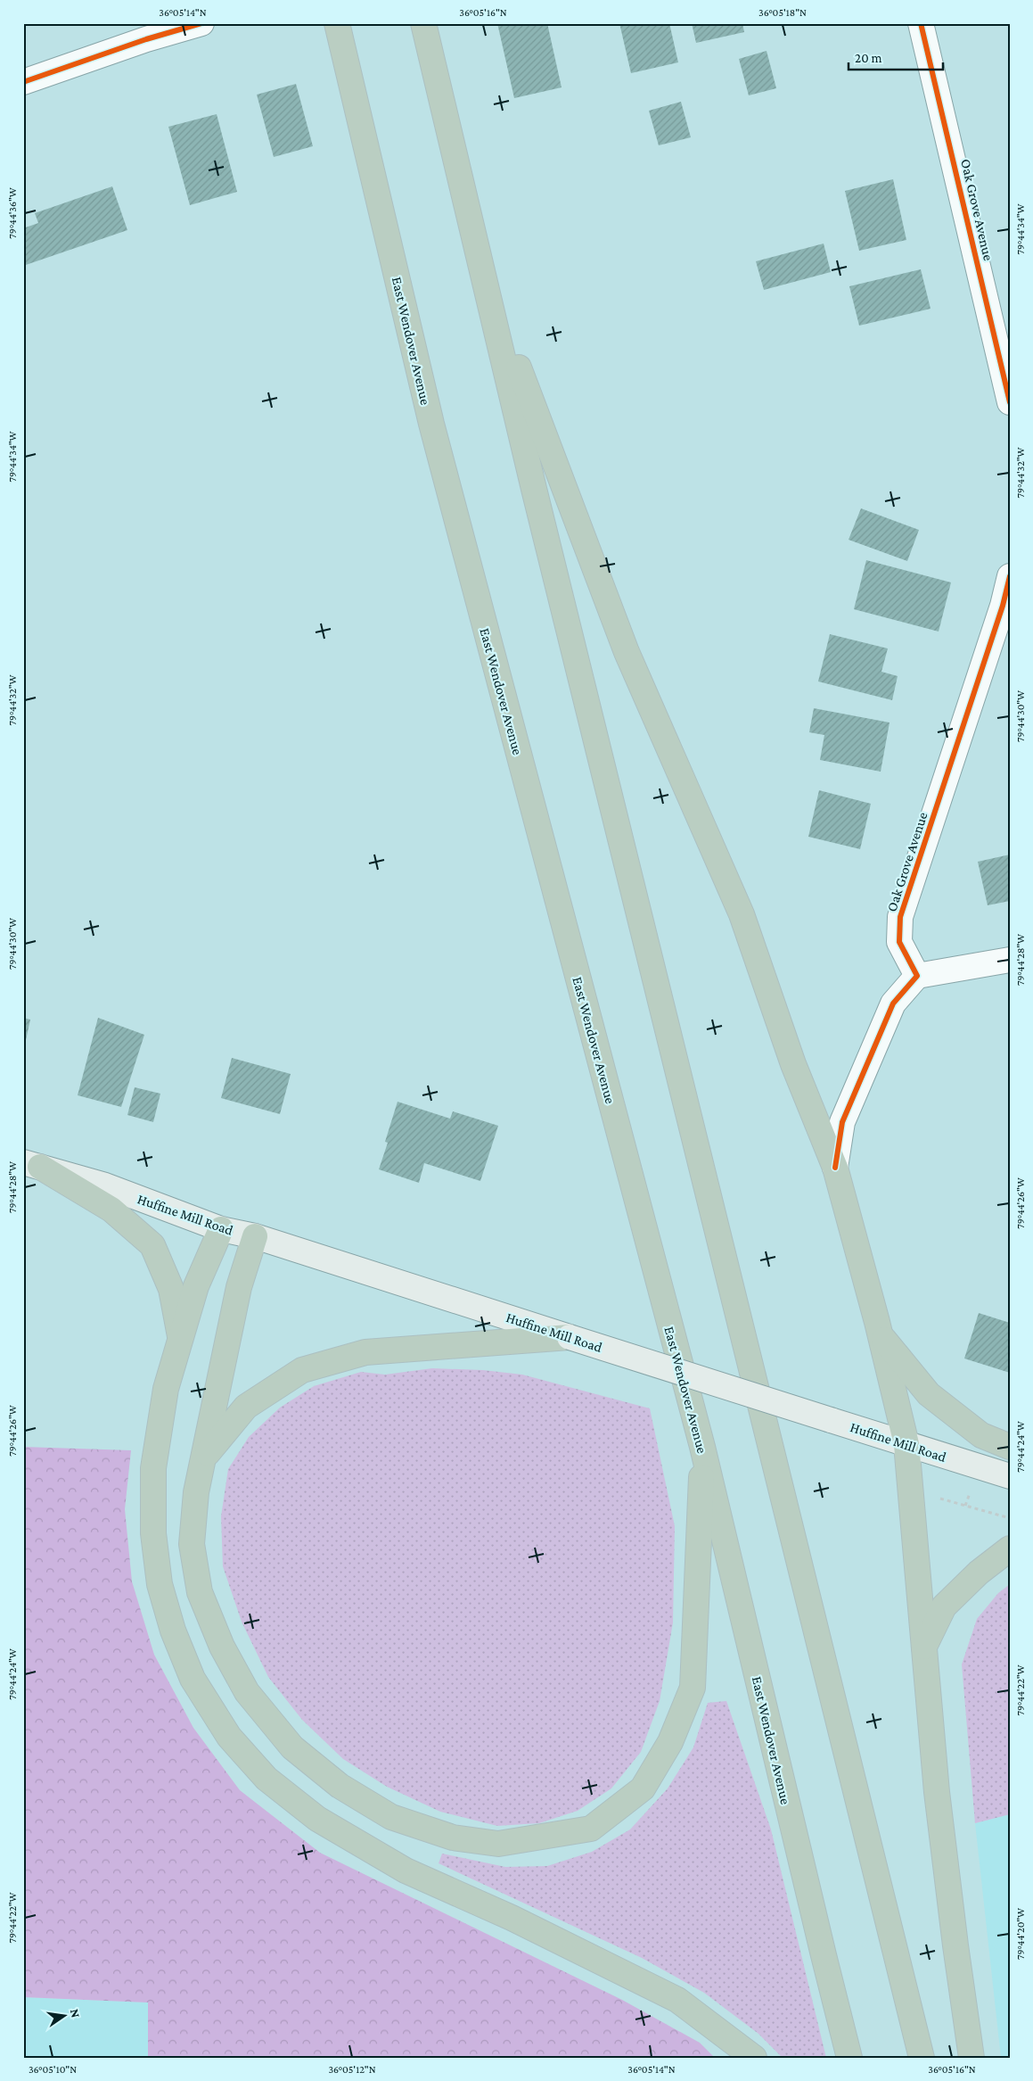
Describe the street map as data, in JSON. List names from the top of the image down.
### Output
{
  "streets": {
    "highway": ["East Wendover Avenue"],
    "main road": ["Huffine Mill Road"],
    "street": ["Oak Grove Avenue"]
  },
  "scale_bar": "20 m",
  "north": "right",
  "coordinates": [
    "36°05'14\"N",
    "36°05'16\"N",
    "36°05'18\"N",
    "79°44'36\"W",
    "79°44'34\"W",
    "79°44'32\"W",
    "79°44'30\"W",
    "79°44'28\"W",
    "79°44'26\"W",
    "79°44'24\"W",
    "79°44'22\"W",
    "79°44'20\"W",
    "36°05'10\"N",
    "36°05'12\"N"
  ]
}
